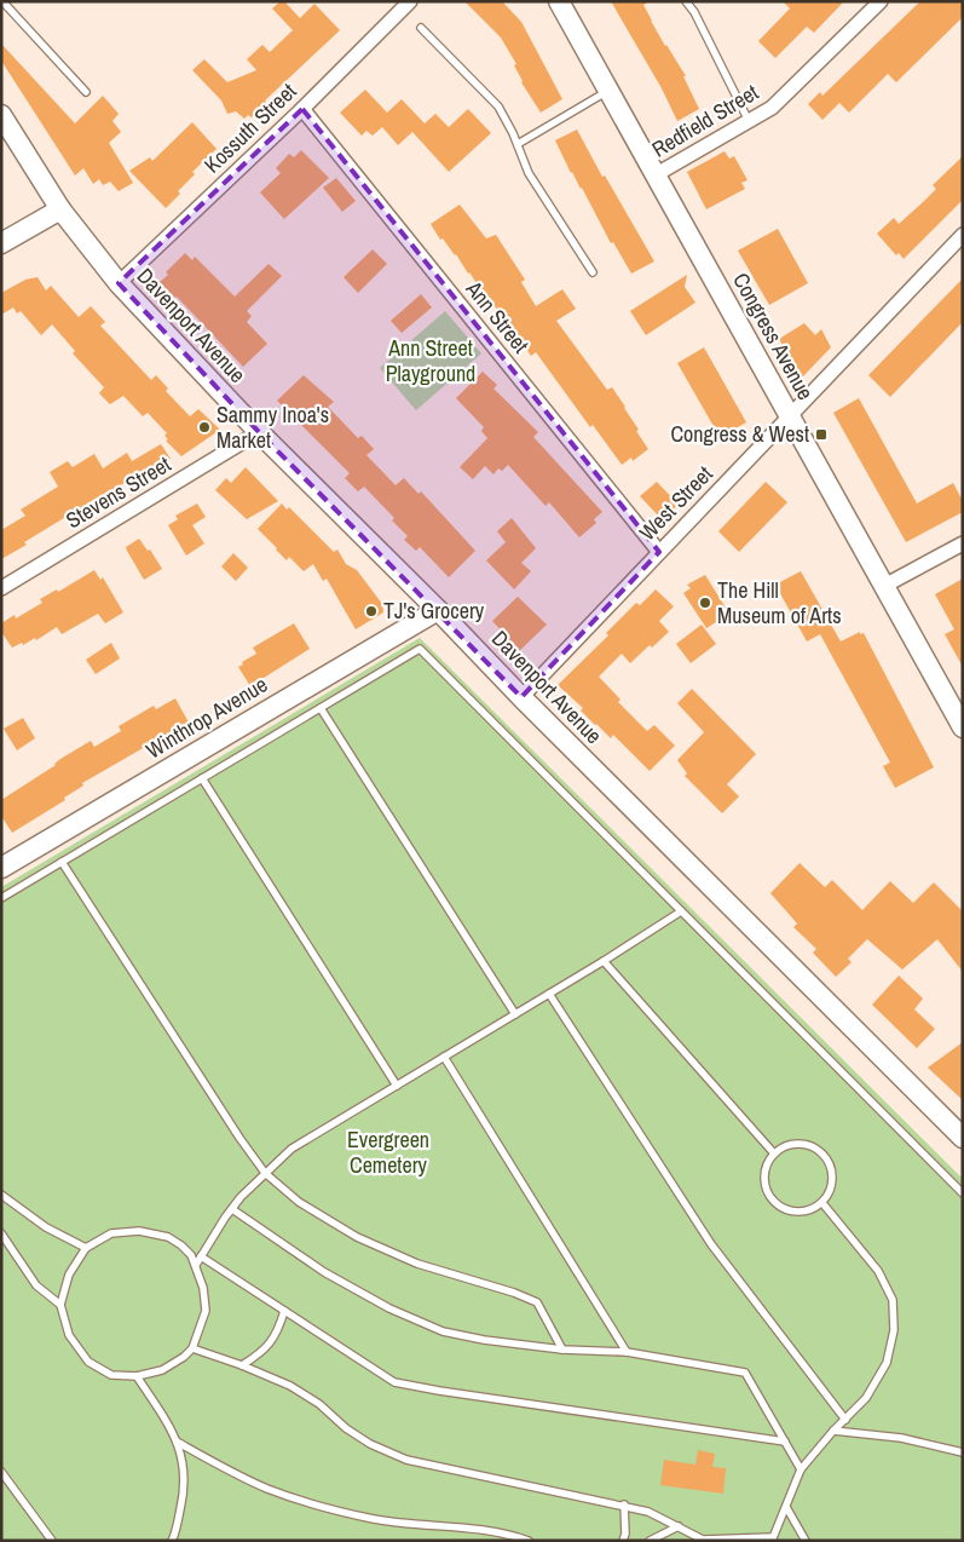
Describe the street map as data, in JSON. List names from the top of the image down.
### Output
{
  "streets": {
    "main road": ["Davenport Avenue", "Congress Avenue", "Winthrop Avenue"],
    "street": [
      "Redfield Street",
      "Kossuth Street",
      "Ann Street",
      "Stevens Street",
      "West Street"
    ]
  },
  "crossings": [
    ["Redfield Street", "Congress Avenue"],
    ["Kossuth Street", "Ann Street"],
    ["Kossuth Street", "Davenport Avenue"],
    ["Ann Street", "West Street"],
    ["Davenport Avenue", "Stevens Street"],
    ["Davenport Avenue", "West Street"],
    ["Davenport Avenue", "Winthrop Avenue"],
    ["Congress Avenue", "West Street"]
  ],
  "parks": ["Ann Street Playground", "Evergreen Cemetery"],
  "places": {
    "other": ["Sammy Inoa's Market", "The Hill Museum of Arts", "TJ's Grocery"],
    "transit": ["Congress & West"]
  }
}
